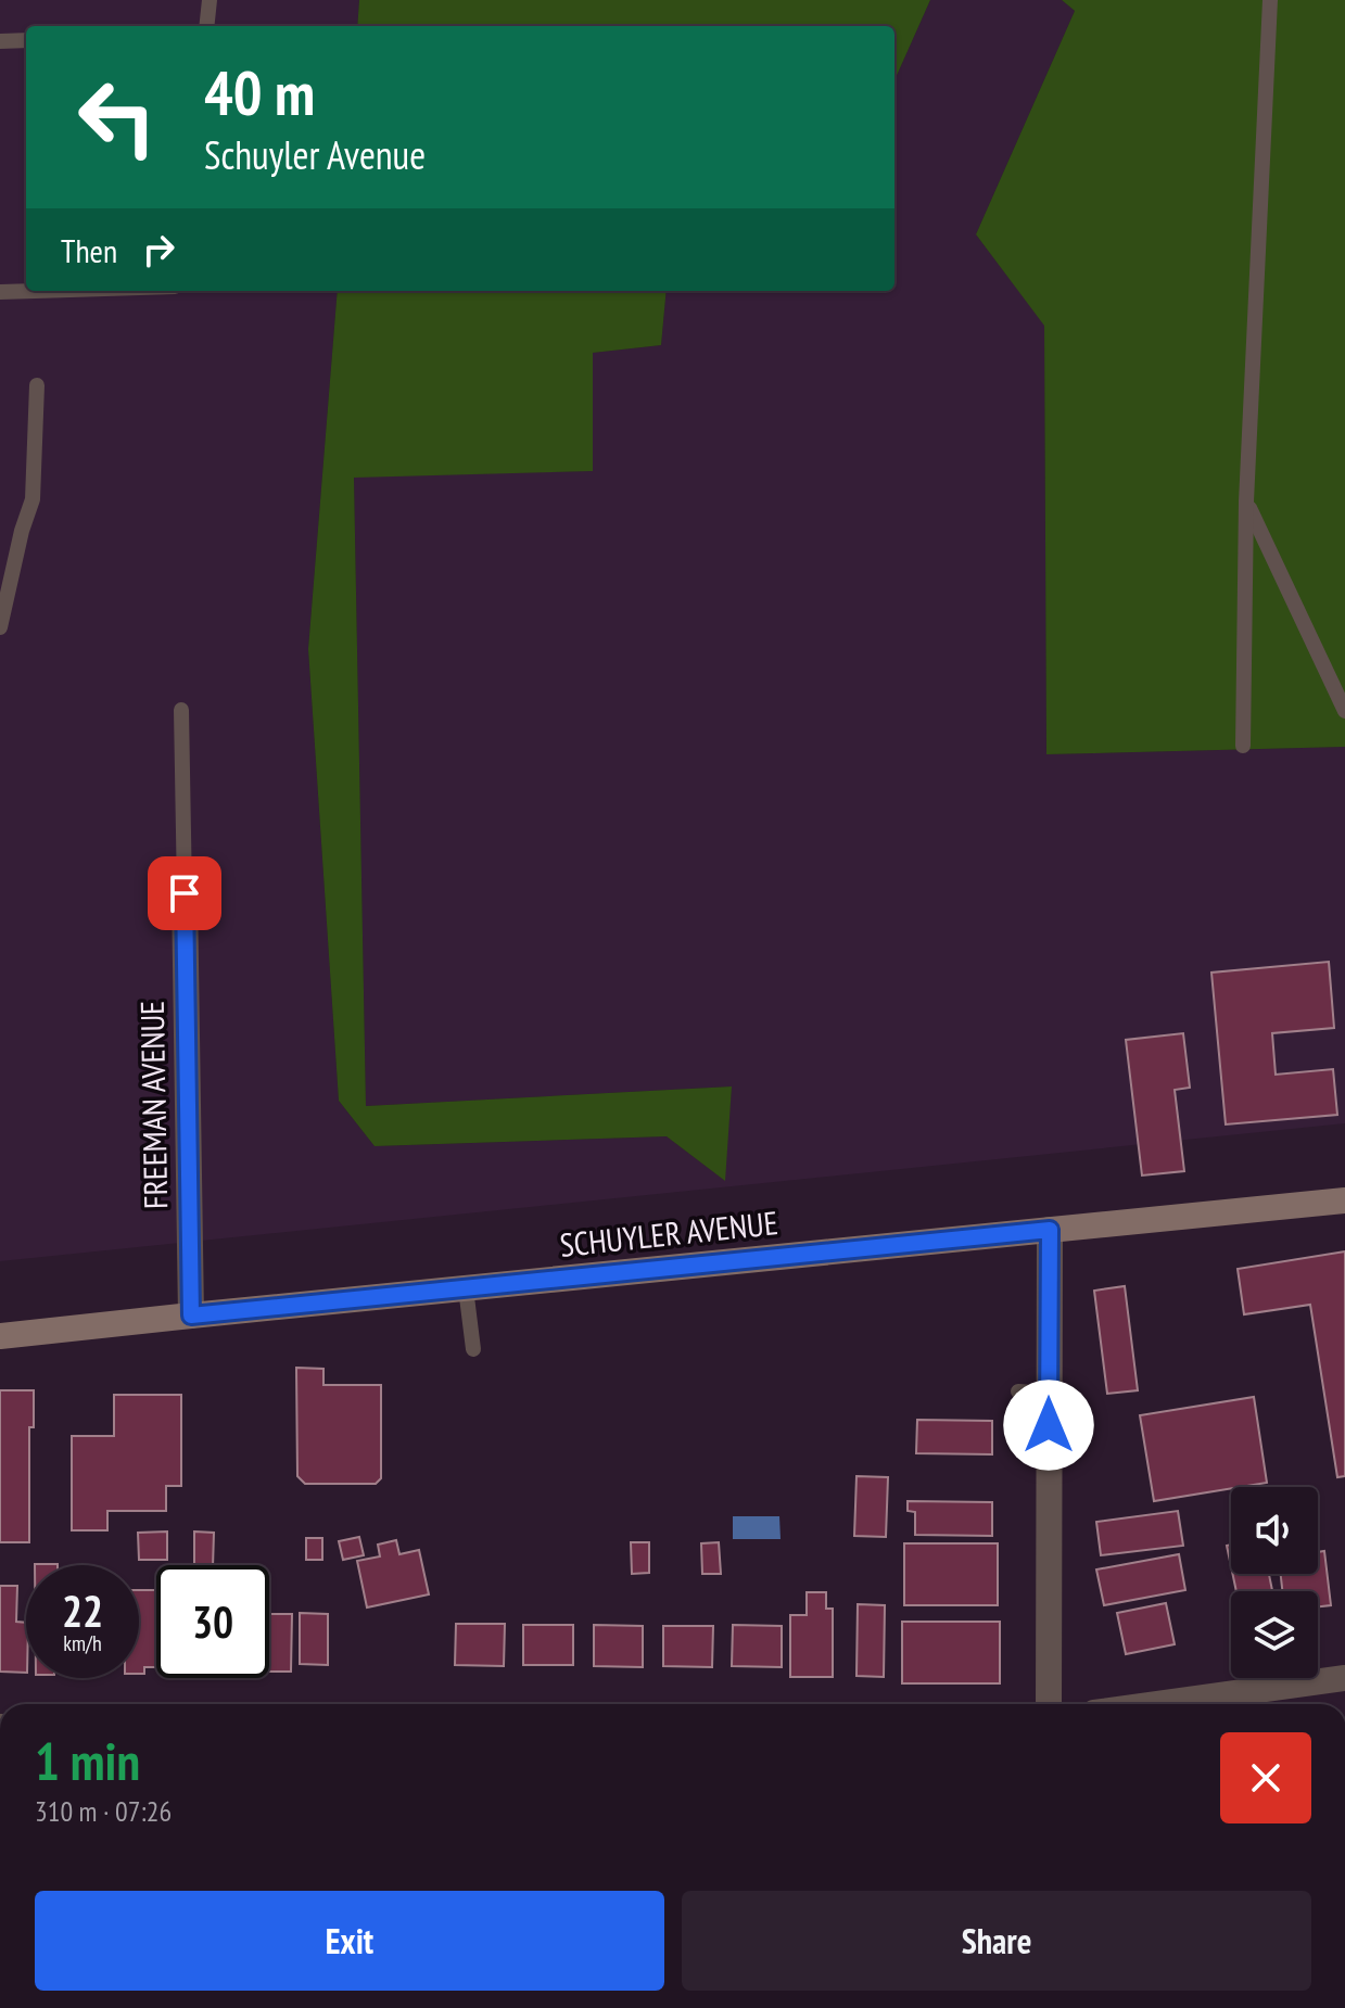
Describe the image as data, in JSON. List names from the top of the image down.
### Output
{
  "streets": {
    "main road": ["SCHUYLER AVENUE"],
    "street": ["FREEMAN AVENUE"]
  },
  "crossings": [
    ["FREEMAN AVENUE", "SCHUYLER AVENUE"]
  ],
  "page": {
    "turn": ["40 m", "Schuyler Avenue"],
    "then": "Then",
    "speed": "22 km/h",
    "limit": "30",
    "heading": ["1 min", "310 m · 07:26"],
    "buttons": ["Exit", "Share"]
  }
}
